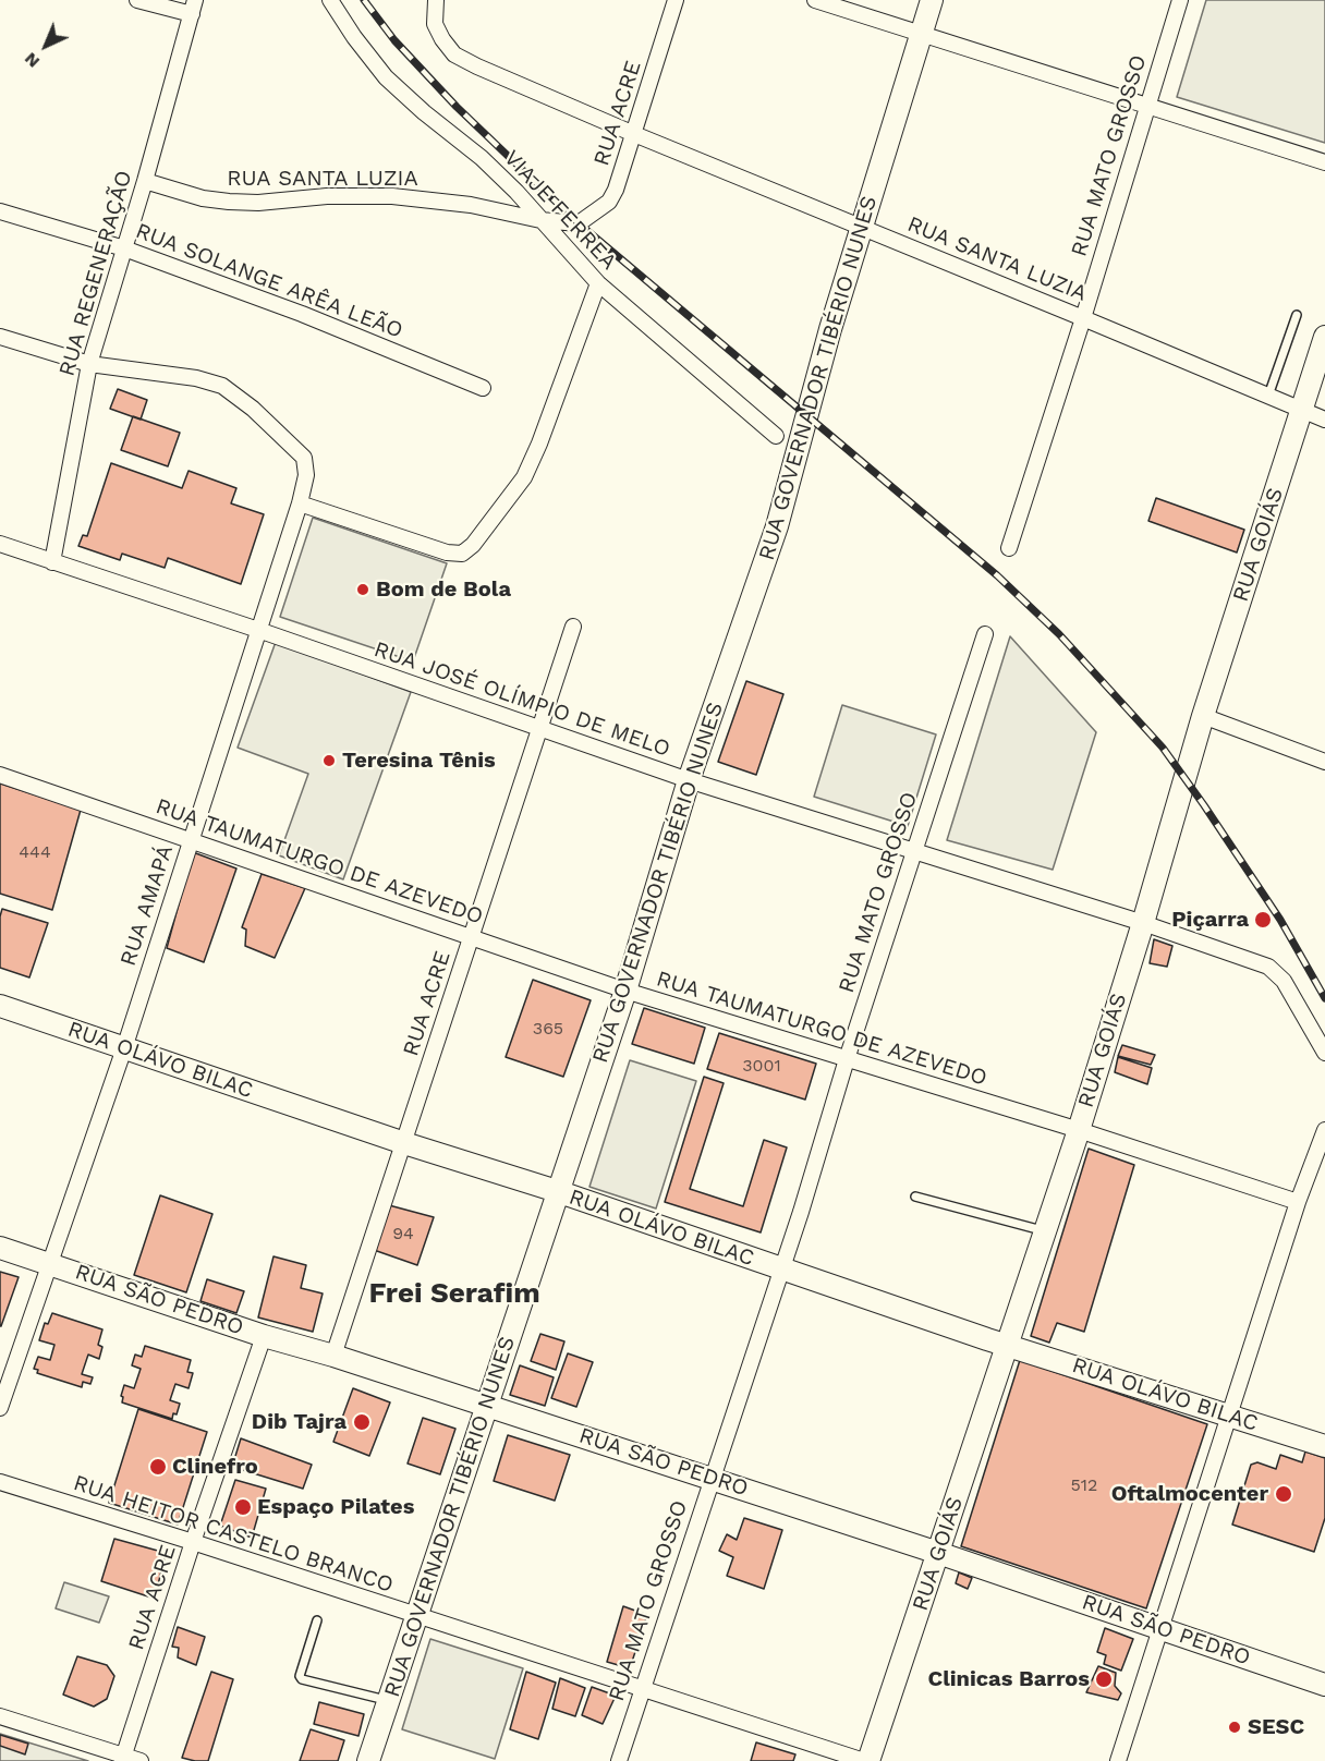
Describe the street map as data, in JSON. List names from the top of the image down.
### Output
{
  "streets": {
    "street": [
      "RUA ACRE",
      "RUA MATO GROSSO",
      "RUA SANTA LUZIA",
      "VIAJE FERREA",
      "RUA REGENERAÇÃO",
      "RUA SOLANGE ARÊA LEÃO",
      "RUA GOVERNADOR TIBÉRIO NUNES",
      "RUA GOIÁS",
      "RUA JOSÉ OLÍMPIO DE MELO",
      "RUA TAUMATURGO DE AZEVEDO",
      "RUA AMAPÁ",
      "RUA OLÁVO BILAC",
      "RUA SÃO PEDRO",
      "RUA HEITOR CASTELO BRANCO"
    ]
  },
  "crossings": [
    ["RUA ACRE", "RUA SANTA LUZIA"],
    ["RUA ACRE", "RUA JOSÉ OLÍMPIO DE MELO"],
    ["RUA ACRE", "RUA TAUMATURGO DE AZEVEDO"],
    ["RUA ACRE", "RUA OLÁVO BILAC"],
    ["RUA ACRE", "RUA SÃO PEDRO"],
    ["RUA ACRE", "RUA HEITOR CASTELO BRANCO"],
    ["RUA MATO GROSSO", "RUA SANTA LUZIA"],
    ["RUA MATO GROSSO", "RUA JOSÉ OLÍMPIO DE MELO"],
    ["RUA MATO GROSSO", "RUA TAUMATURGO DE AZEVEDO"],
    ["RUA MATO GROSSO", "RUA OLÁVO BILAC"],
    ["RUA MATO GROSSO", "RUA SÃO PEDRO"],
    ["RUA MATO GROSSO", "RUA HEITOR CASTELO BRANCO"],
    ["RUA SANTA LUZIA", "VIAJE FERREA"],
    ["RUA SANTA LUZIA", "RUA REGENERAÇÃO"],
    ["RUA SANTA LUZIA", "RUA GOVERNADOR TIBÉRIO NUNES"],
    ["RUA SANTA LUZIA", "RUA GOIÁS"],
    ["RUA REGENERAÇÃO", "RUA SOLANGE ARÊA LEÃO"],
    ["RUA REGENERAÇÃO", "RUA JOSÉ OLÍMPIO DE MELO"],
    ["RUA REGENERAÇÃO", "RUA AMAPÁ"],
    ["RUA GOVERNADOR TIBÉRIO NUNES", "RUA JOSÉ OLÍMPIO DE MELO"],
    ["RUA GOVERNADOR TIBÉRIO NUNES", "RUA TAUMATURGO DE AZEVEDO"],
    ["RUA GOVERNADOR TIBÉRIO NUNES", "RUA OLÁVO BILAC"],
    ["RUA GOVERNADOR TIBÉRIO NUNES", "RUA SÃO PEDRO"],
    ["RUA GOVERNADOR TIBÉRIO NUNES", "RUA HEITOR CASTELO BRANCO"],
    ["RUA GOIÁS", "RUA JOSÉ OLÍMPIO DE MELO"],
    ["RUA GOIÁS", "RUA TAUMATURGO DE AZEVEDO"],
    ["RUA GOIÁS", "RUA OLÁVO BILAC"],
    ["RUA GOIÁS", "RUA SÃO PEDRO"],
    ["RUA GOIÁS", "RUA HEITOR CASTELO BRANCO"],
    ["RUA JOSÉ OLÍMPIO DE MELO", "RUA AMAPÁ"],
    ["RUA TAUMATURGO DE AZEVEDO", "RUA AMAPÁ"],
    ["RUA AMAPÁ", "RUA OLÁVO BILAC"],
    ["RUA AMAPÁ", "RUA SÃO PEDRO"]
  ],
  "districts": ["Frei Serafim"],
  "places": [
    "Bom de Bola",
    "Teresina Tênis",
    "Piçarra",
    "Dib Tajra",
    "Clinefro",
    "Oftalmocenter",
    "Espaço Pilates",
    "Clinicas Barros",
    "SESC"
  ],
  "house_numbers": [
    "444",
    "365",
    "3001",
    "94",
    "512"
  ],
  "north": "bottom left"
}
